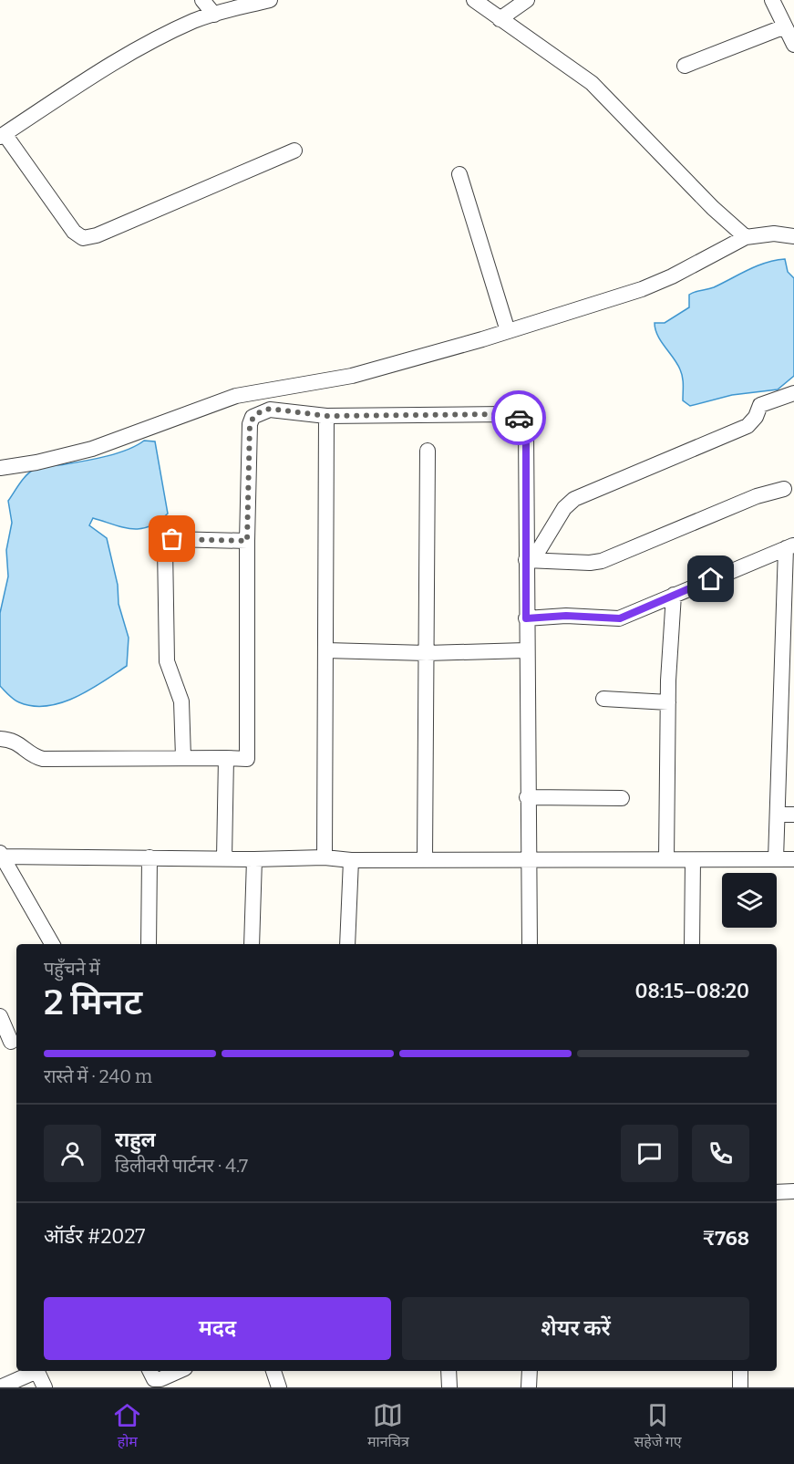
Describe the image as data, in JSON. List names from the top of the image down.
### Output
{
  "page": {
    "heading": ["2 मिनट", "पहुँचने में", "08:15–08:20"],
    "panel": [
      "राहुल",
      "डिलीवरी पार्टनर · 4.7",
      "ऑर्डर #2027",
      "₹768"
    ],
    "bar": "रास्ते में · 240 m",
    "buttons": ["मदद", "शेयर करें"],
    "tabs": ["होम", "मानचित्र", "सहेजे गए"]
  }
}
